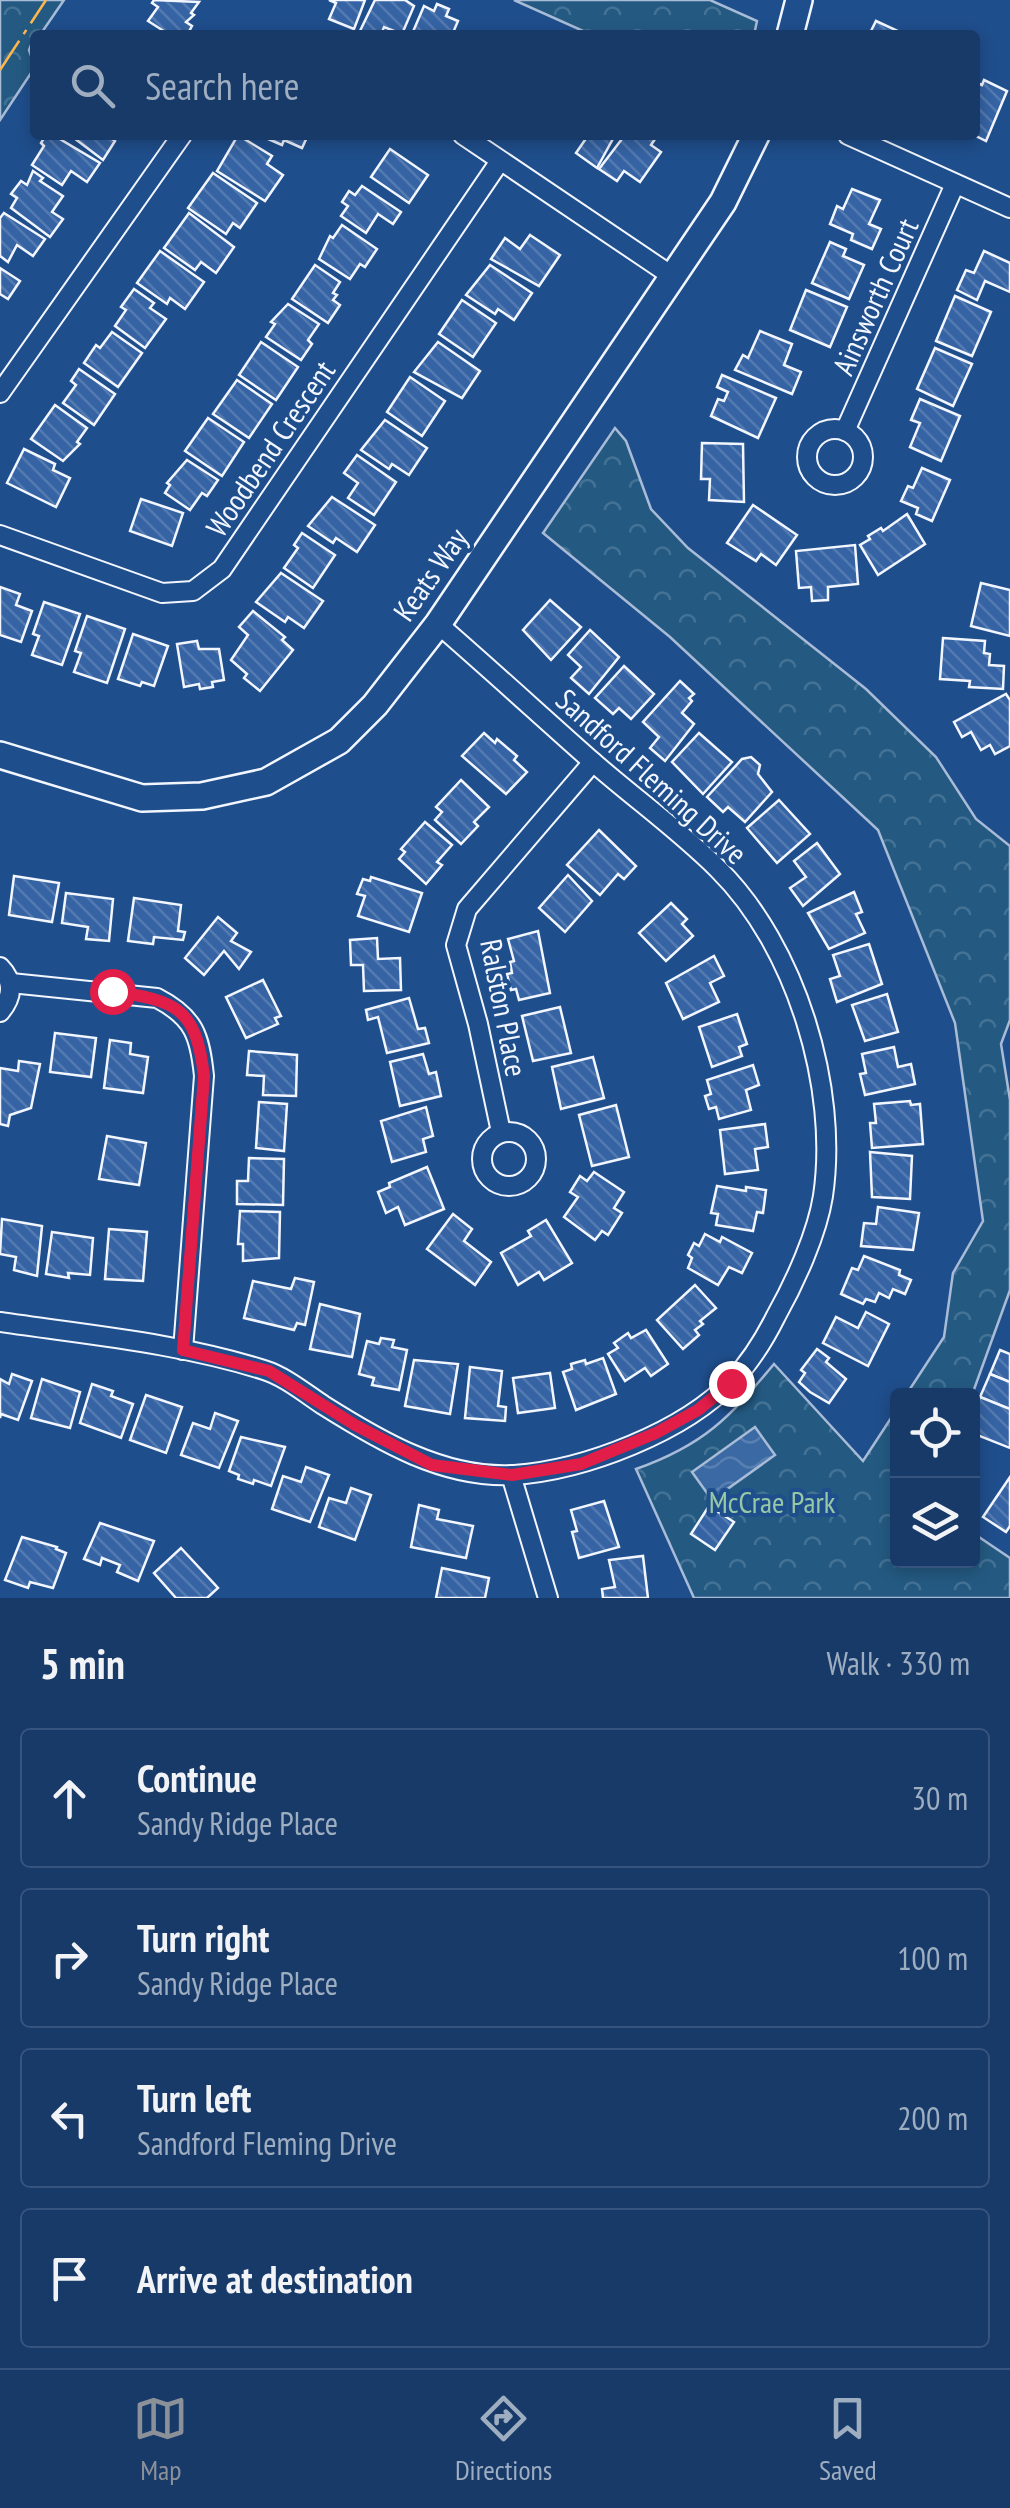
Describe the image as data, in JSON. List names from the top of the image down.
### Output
{
  "streets": {
    "street": [
      "Ainsworth Court",
      "Woodbend Crescent",
      "Keats Way",
      "Sandford Fleming Drive",
      "Ralston Place"
    ]
  },
  "crossings": [
    ["Keats Way", "Sandford Fleming Drive"],
    ["Sandford Fleming Drive", "Ralston Place"]
  ],
  "parks": ["McCrae Park"],
  "page": {
    "search": "Search here",
    "heading": ["5 min", "Walk · 330 m"],
    "list": [
      ["Continue", "Sandy Ridge Place", "30 m"],
      ["Turn right", "Sandy Ridge Place", "100 m"],
      ["Turn left", "Sandford Fleming Drive", "200 m"],
      "Arrive at destination"
    ],
    "nav": ["Map", "Directions", "Saved"]
  }
}
